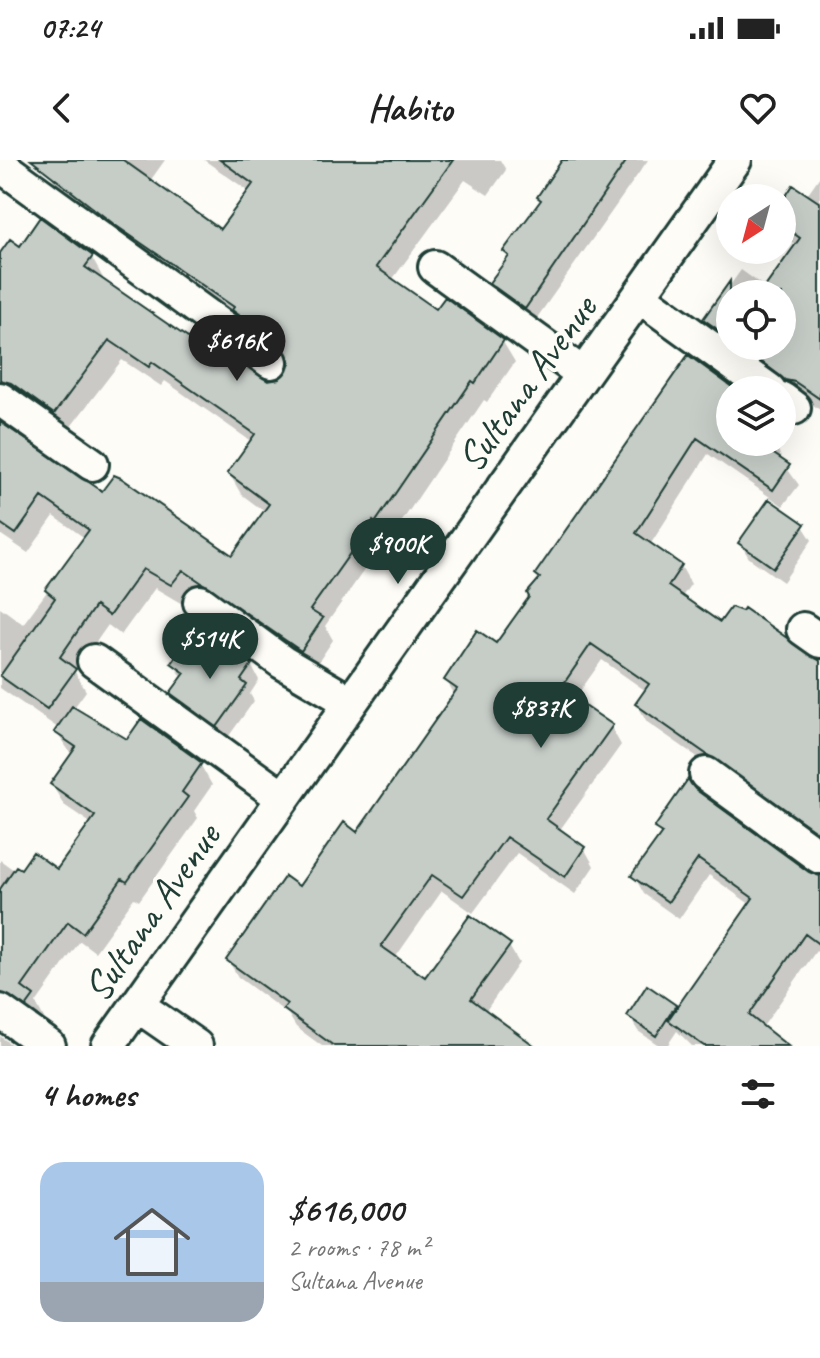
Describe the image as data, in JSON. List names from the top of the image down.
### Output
{
  "streets": {
    "street": ["Sultana Avenue"]
  },
  "north": "bottom left",
  "page": {
    "status": "07:24",
    "header": "Habito",
    "price": [
      "$616K",
      "$900K",
      "$514K",
      "$837K"
    ],
    "heading": "4 homes",
    "list": [
      {
        "name": "$616,000",
        "note": "2 rooms · 78 m² · Sultana Avenue"
      }
    ]
  }
}
